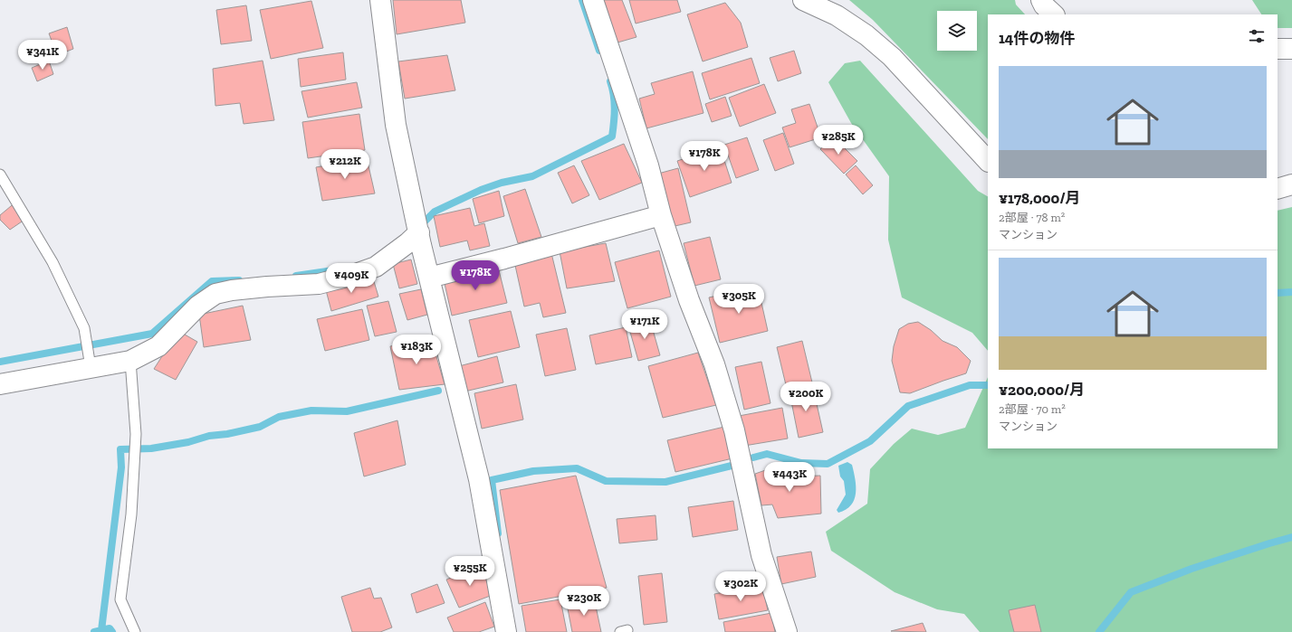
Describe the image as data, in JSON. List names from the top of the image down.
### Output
{
  "page": {
    "heading": "14件の物件",
    "price": [
      "¥341K",
      "¥285K",
      "¥178K",
      "¥212K",
      "¥178K",
      "¥409K",
      "¥305K",
      "¥171K",
      "¥183K",
      "¥200K",
      "¥443K",
      "¥255K",
      "¥302K",
      "¥230K"
    ],
    "list": [
      {
        "name": "¥178,000/月",
        "note": "2部屋 · 78 m² · マンション"
      },
      {
        "name": "¥200,000/月",
        "note": "2部屋 · 70 m² · マンション"
      }
    ]
  }
}
